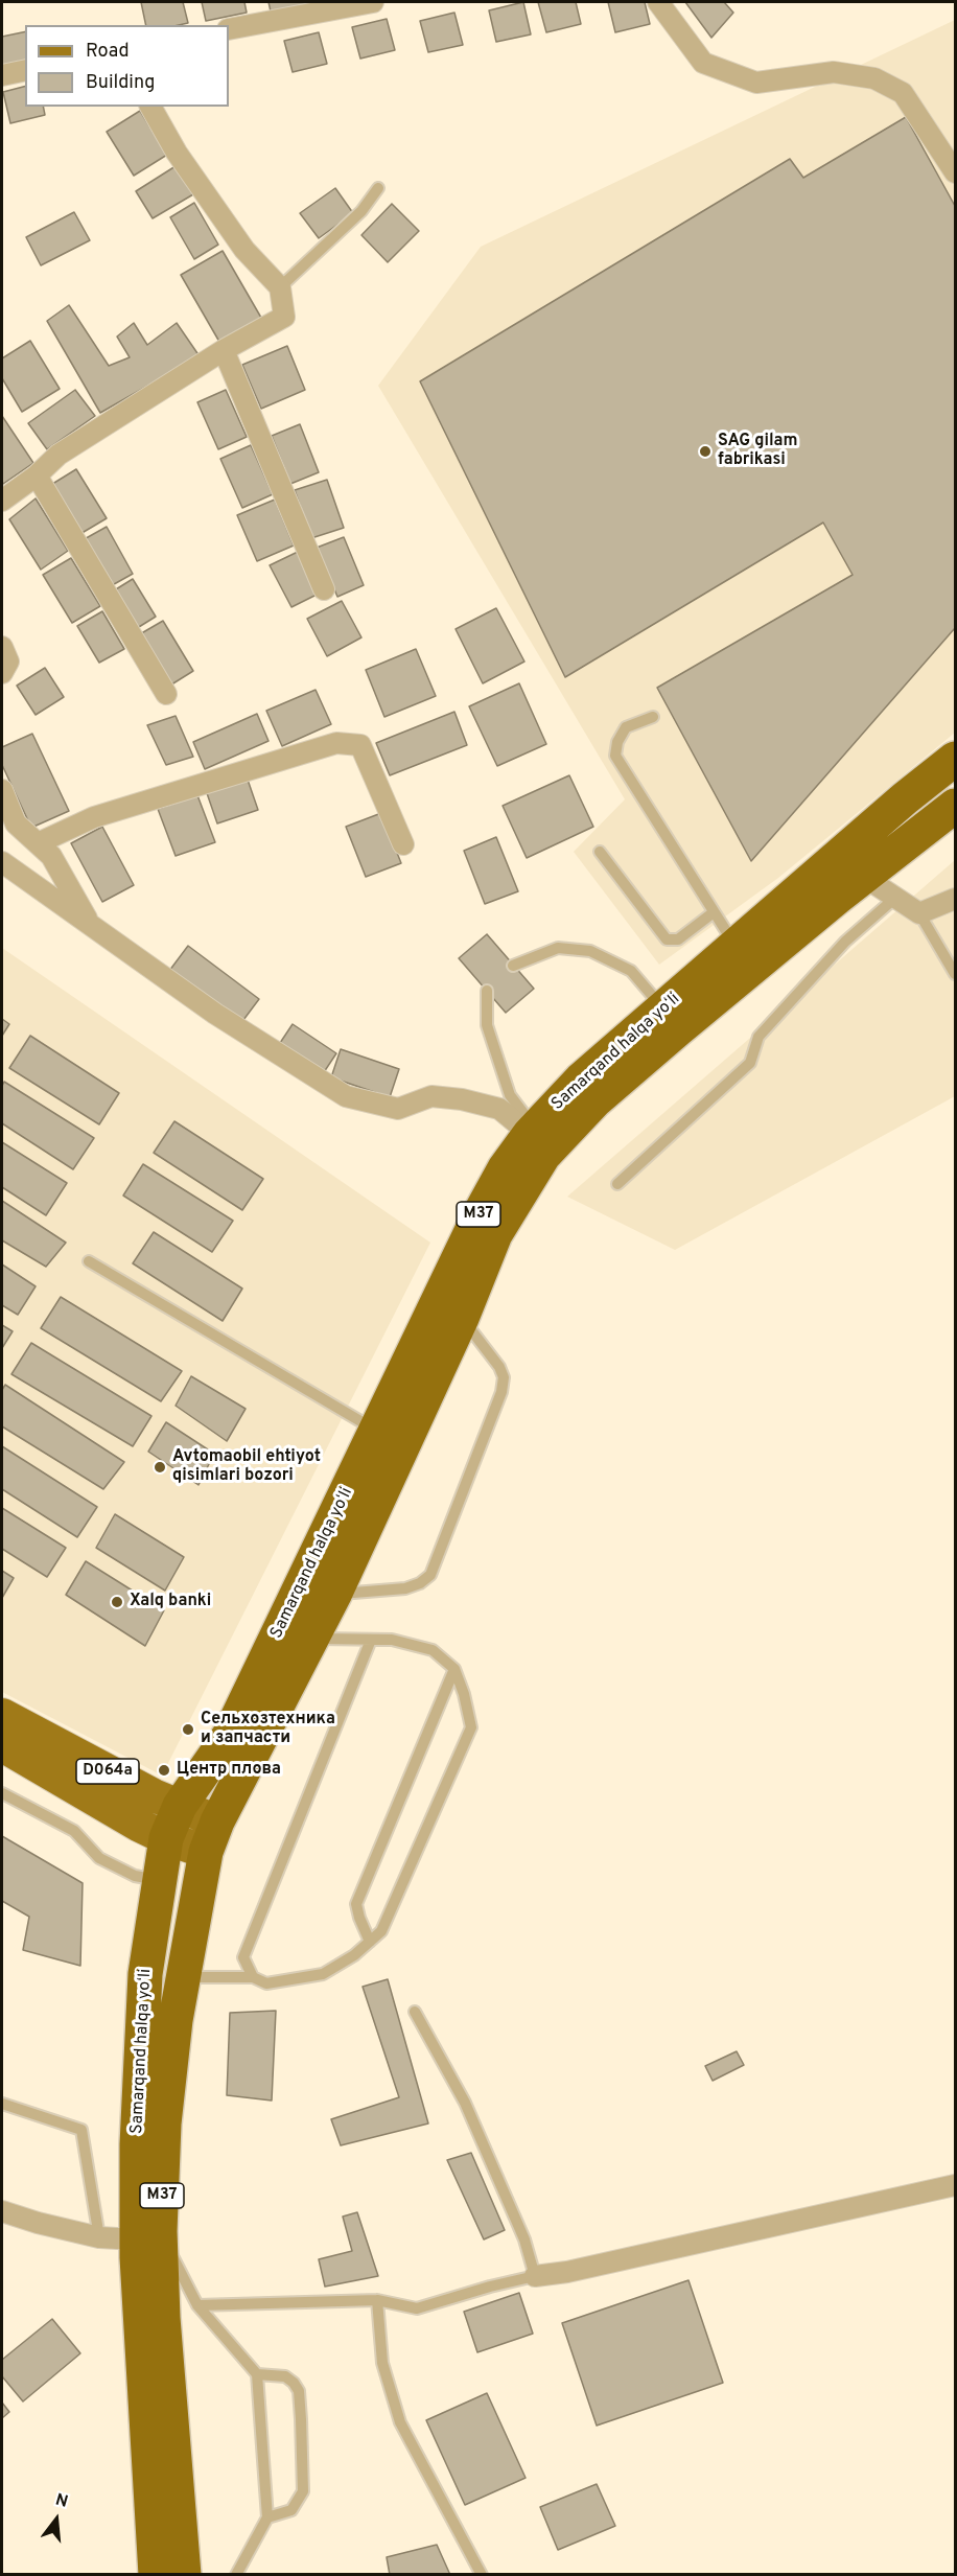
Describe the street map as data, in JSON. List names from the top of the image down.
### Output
{
  "streets": {
    "highway": ["Samarqand halqa yoʻli", "M37"],
    "main road": ["D064a"]
  },
  "crossings": [
    ["Samarqand halqa yoʻli", "D064a"]
  ],
  "places": [
    "SAG gilam fabrikasi",
    "Avtomaobil ehtiyot qisimlari bozori",
    "Xalq banki",
    "Сельхозтехника и запчасти",
    "Центр плова"
  ],
  "legend": ["Road", "Building"],
  "north": "top"
}
